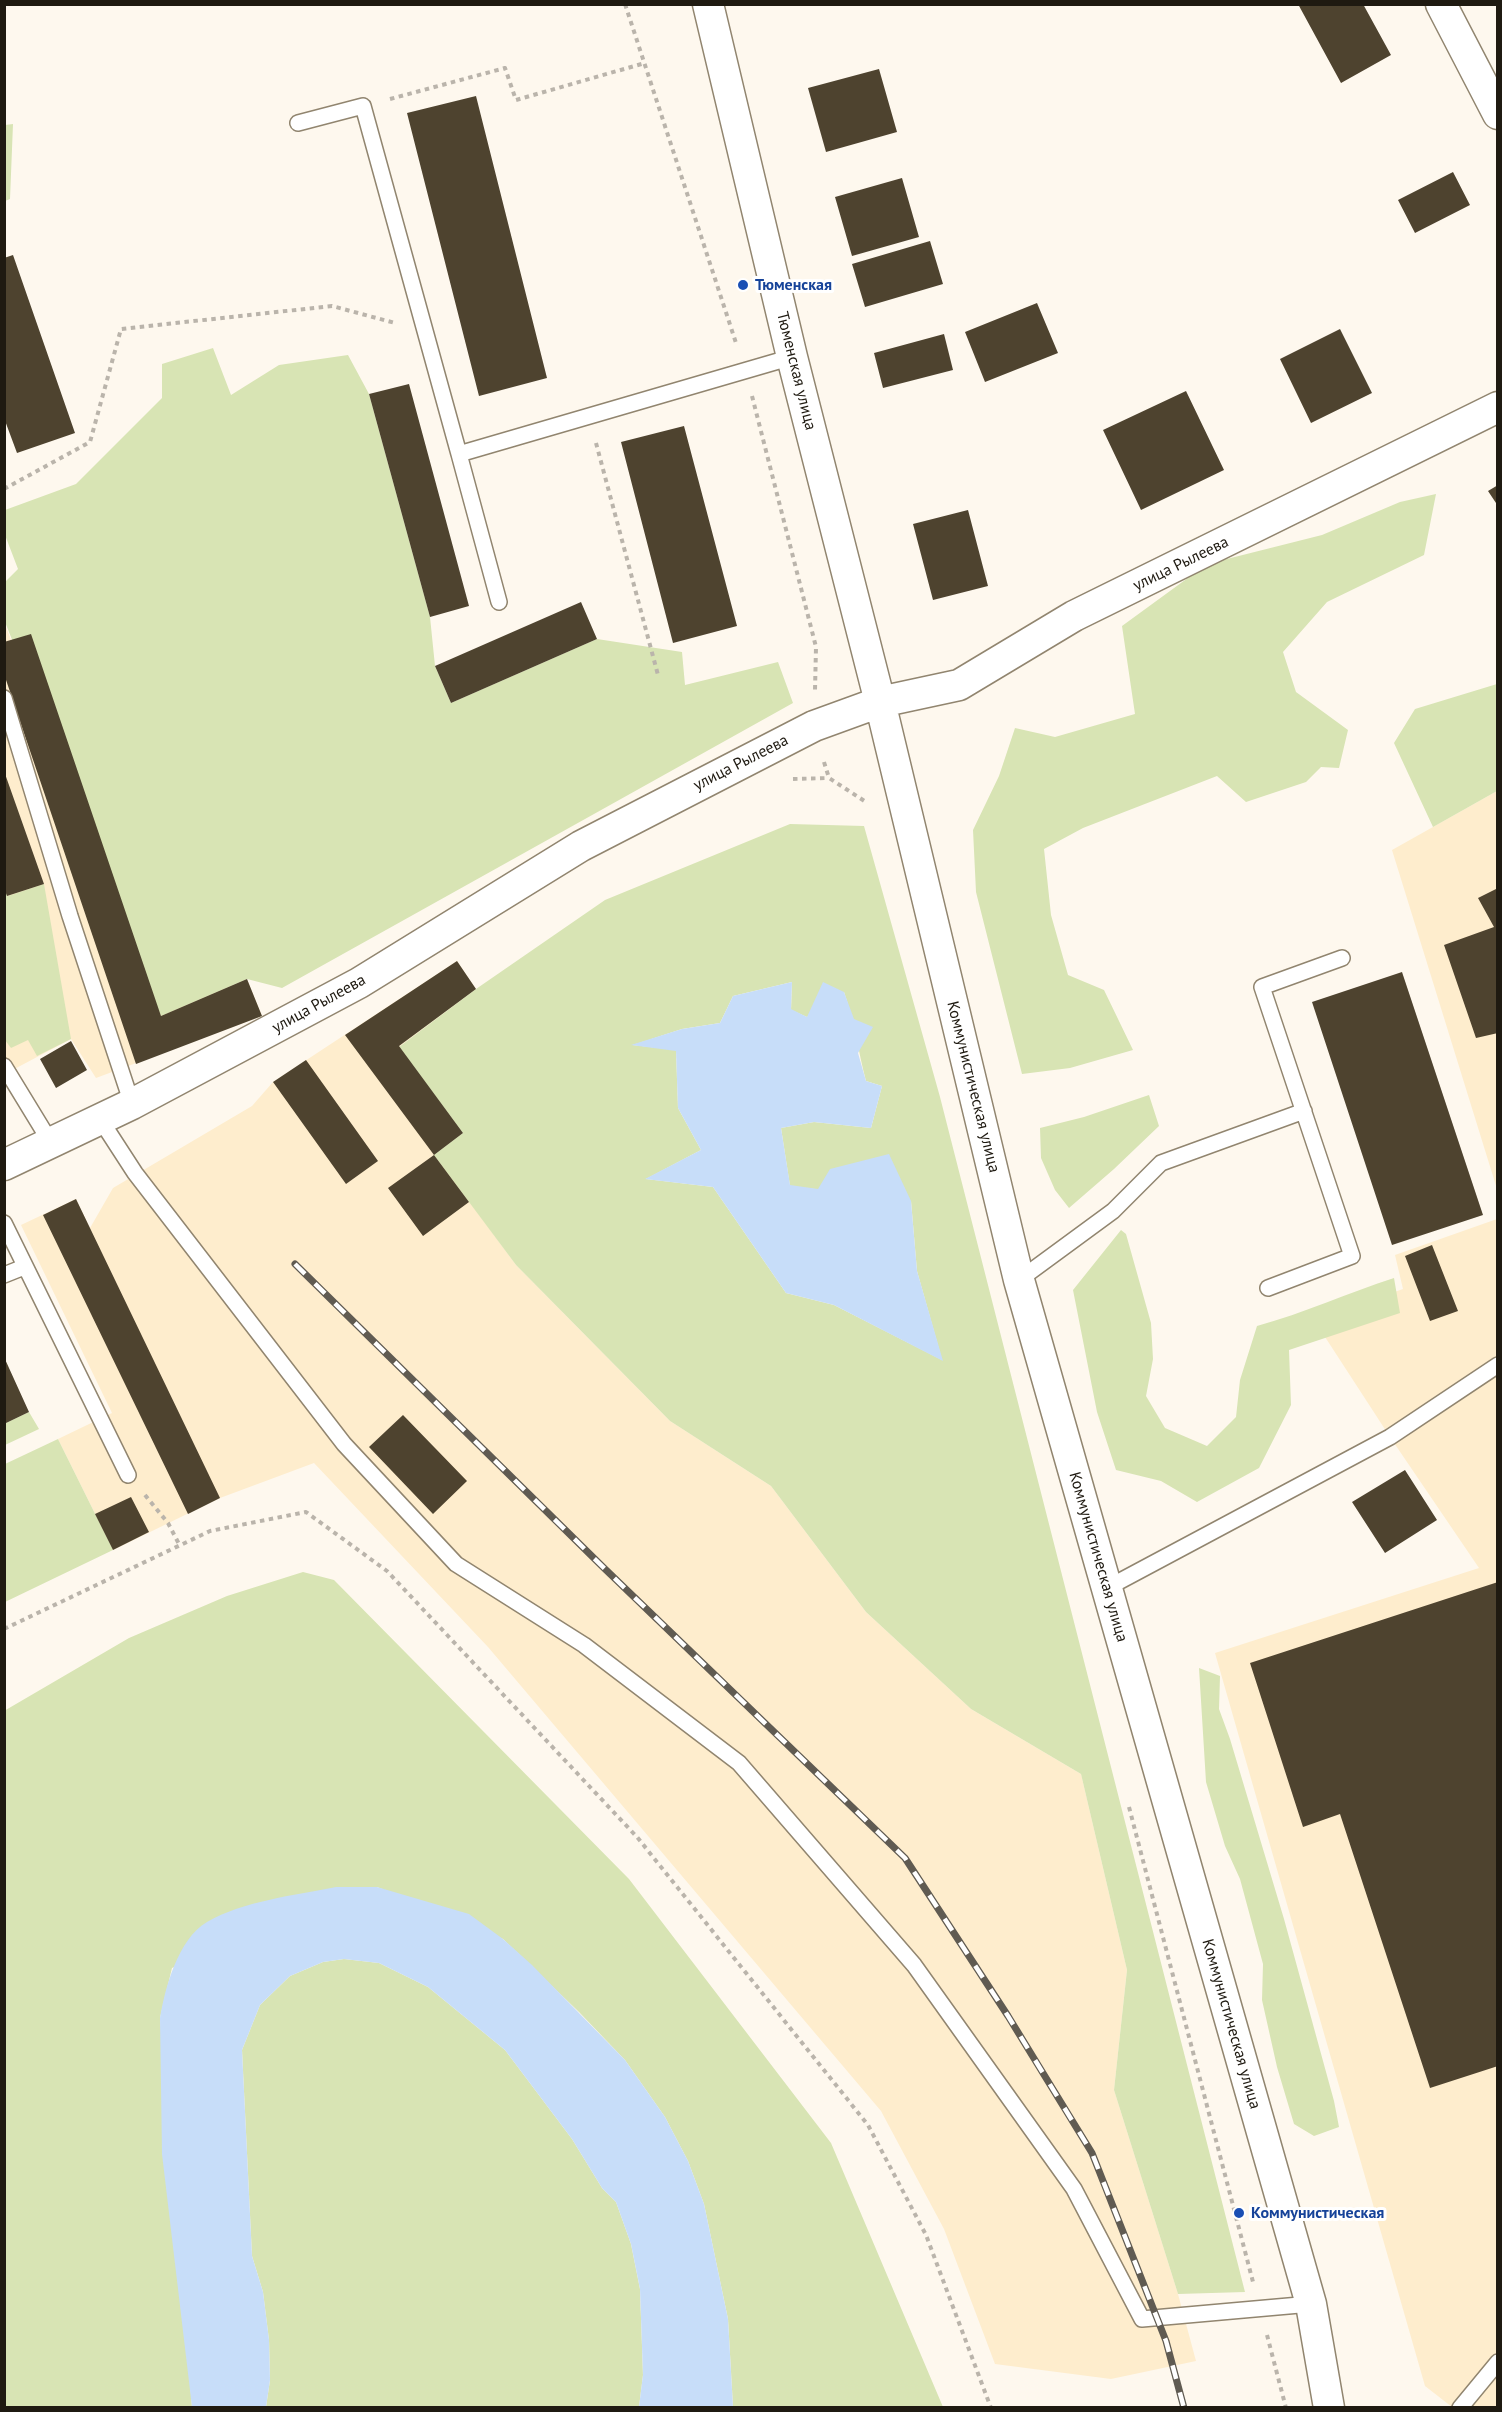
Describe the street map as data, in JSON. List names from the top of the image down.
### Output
{
  "streets": {
    "street": ["Тюменская улица", "улица Рылеева", "Коммунистическая улица"]
  },
  "crossings": [
    ["Тюменская улица", "улица Рылеева"],
    ["Тюменская улица", "Коммунистическая улица"],
    ["улица Рылеева", "Коммунистическая улица"]
  ],
  "places": ["Тюменская", "Коммунистическая"]
}
